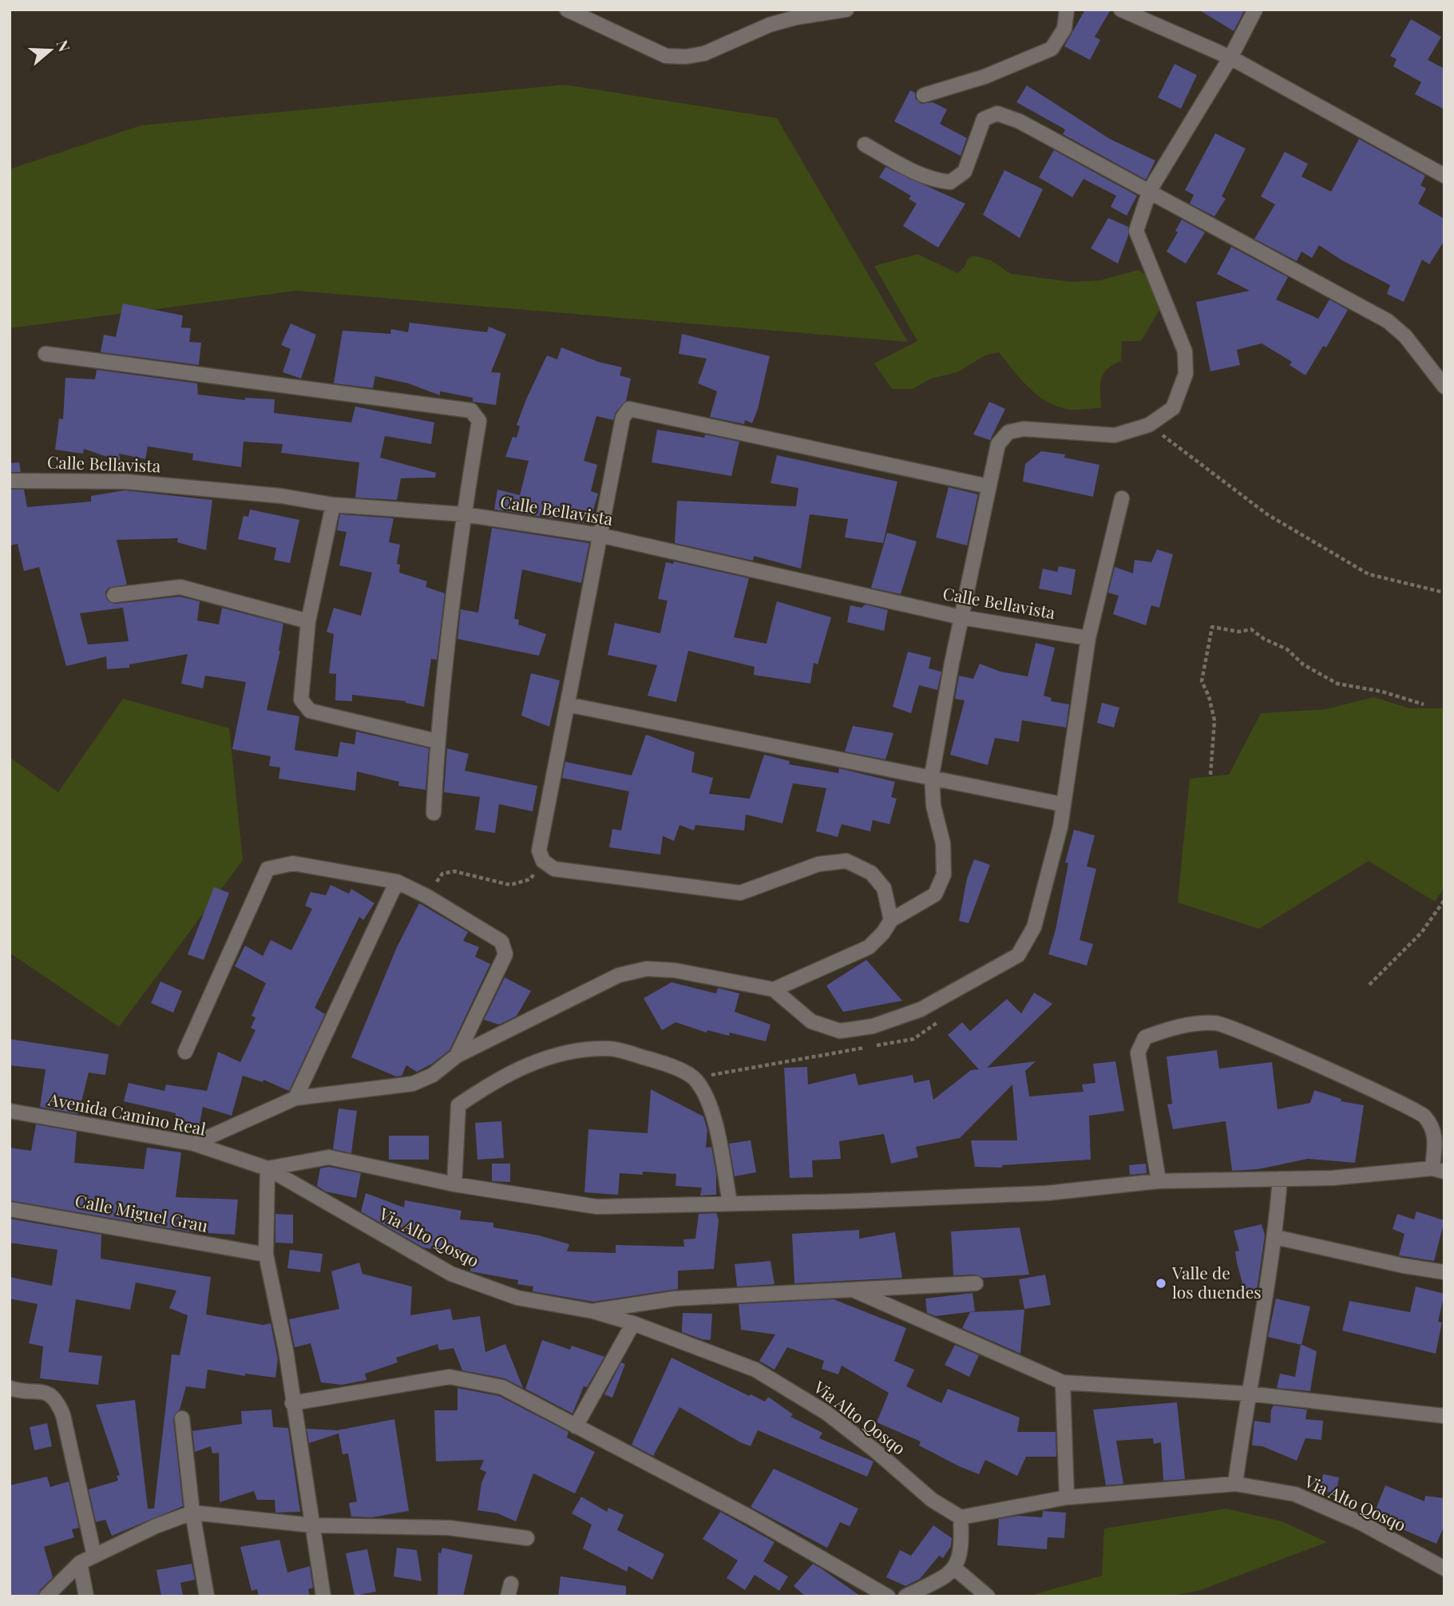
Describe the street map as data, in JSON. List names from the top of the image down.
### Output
{
  "streets": {
    "street": [
      "Calle Bellavista",
      "Avenida Camino Real",
      "Calle Miguel Grau",
      "Via Alto Qosqo"
    ]
  },
  "crossings": [
    ["Avenida Camino Real", "Via Alto Qosqo"]
  ],
  "places": ["Valle de los duendes"],
  "north": "right"
}
